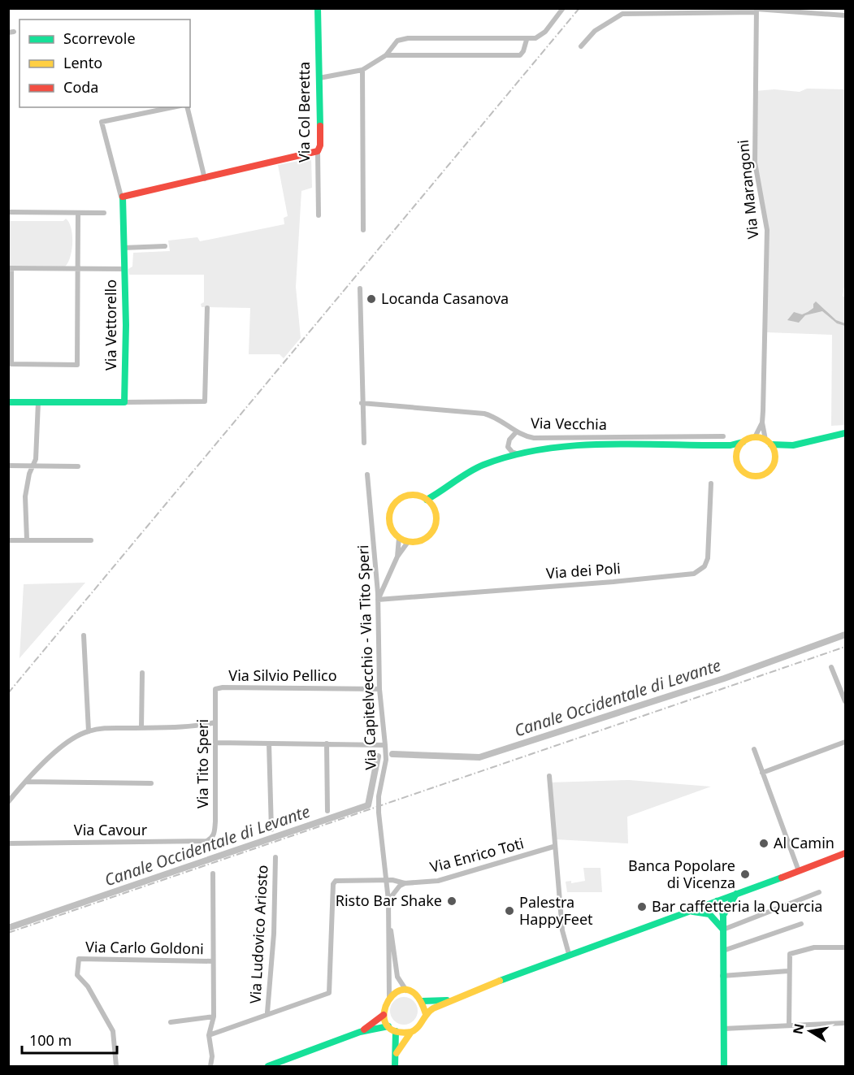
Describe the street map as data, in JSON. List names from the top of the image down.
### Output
{
  "streets": {
    "main road": ["Via Col Beretta", "Via Vettorello"],
    "street": [
      "Via Marangoni",
      "Via Vecchia",
      "Via dei Poli",
      "Via Capitelvecchio - Via Tito Speri",
      "Via Silvio Pellico",
      "Via Tito Speri",
      "Via Cavour",
      "Via Enrico Toti",
      "Via Ludovico Ariosto",
      "Via Carlo Goldoni"
    ]
  },
  "crossings": [
    ["Via dei Poli", "Via Capitelvecchio - Via Tito Speri"],
    ["Via Capitelvecchio - Via Tito Speri", "Via Silvio Pellico"],
    ["Via Capitelvecchio - Via Tito Speri", "Via Enrico Toti"],
    ["Via Silvio Pellico", "Via Tito Speri"],
    ["Via Tito Speri", "Via Cavour"],
    ["Via Enrico Toti", "Via Ludovico Ariosto"]
  ],
  "water": ["Canale Occidentale di Levante"],
  "places": [
    "Locanda Casanova",
    "Al Camin",
    "Banca Popolare di Vicenza",
    "Risto Bar Shake",
    "Bar caffetteria la Quercia",
    "Palestra HappyFeet"
  ],
  "legend": ["Scorrevole", "Lento", "Coda"],
  "scale_bar": "100 m",
  "north": "left"
}
